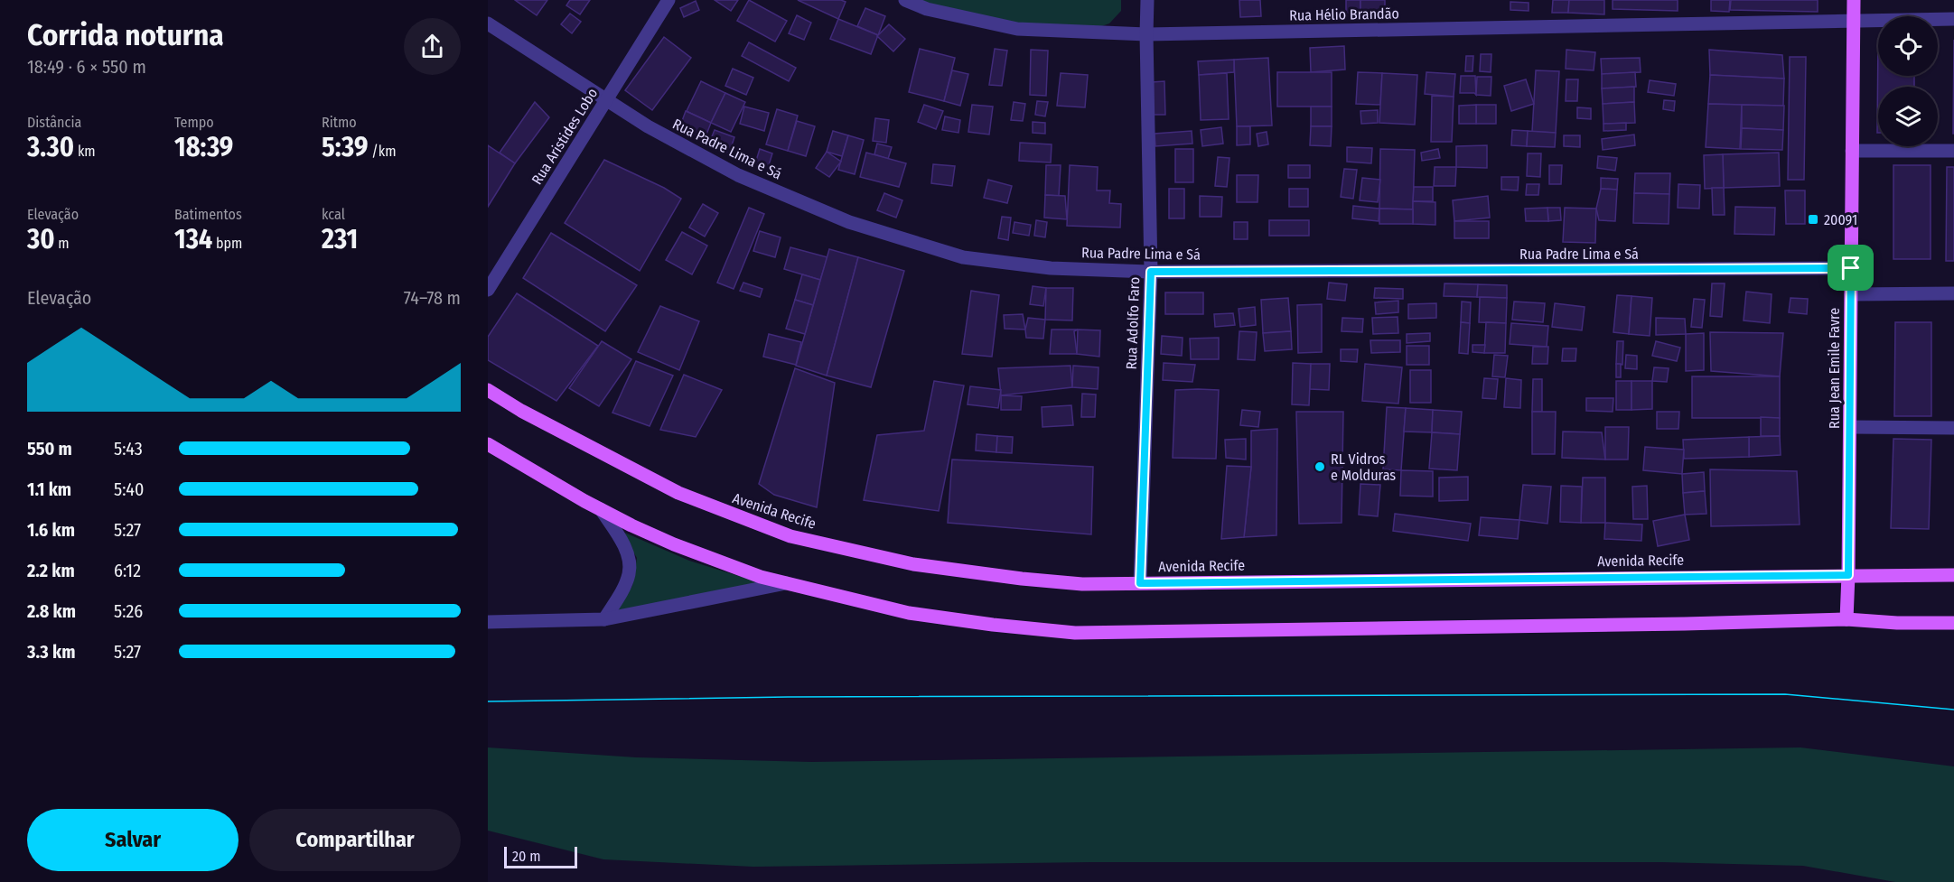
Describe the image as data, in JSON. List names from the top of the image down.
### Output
{
  "streets": {
    "main road": ["Rua Jean Emile Favre", "Avenida Recife"],
    "street": [
      "Rua Hélio Brandão",
      "Rua Aristides Lobo",
      "Rua Padre Lima e Sá",
      "Rua Adolfo Faro"
    ]
  },
  "crossings": [
    ["Rua Hélio Brandão", "Rua Adolfo Faro"],
    ["Rua Hélio Brandão", "Rua Jean Emile Favre"],
    ["Rua Aristides Lobo", "Rua Padre Lima e Sá"],
    ["Rua Padre Lima e Sá", "Rua Adolfo Faro"],
    ["Rua Padre Lima e Sá", "Rua Jean Emile Favre"],
    ["Rua Adolfo Faro", "Avenida Recife"],
    ["Rua Jean Emile Favre", "Avenida Recife"]
  ],
  "places": {
    "transit": ["20091"],
    "other": ["RL Vidros e Molduras"]
  },
  "scale_bar": "20 m",
  "page": {
    "heading": ["Corrida noturna", "18:49 · 6 × 550 m"],
    "stats": [
      ["Distância", "3.30 km"],
      ["Tempo", "18:39"],
      ["Ritmo", "5:39 /km"],
      ["Elevação", "30 m"],
      ["Batimentos", "134 bpm"],
      ["kcal", "231"]
    ],
    "chart": ["Elevação", "74–78 m"],
    "list": [
      {
        "name": "550 m",
        "note": "5:43"
      },
      {
        "name": "1.1 km",
        "note": "5:40"
      },
      {
        "name": "1.6 km",
        "note": "5:27"
      },
      {
        "name": "2.2 km",
        "note": "6:12"
      },
      {
        "name": "2.8 km",
        "note": "5:26"
      },
      {
        "name": "3.3 km",
        "note": "5:27"
      }
    ],
    "buttons": ["Salvar", "Compartilhar"],
    "scale": "20 m"
  }
}
